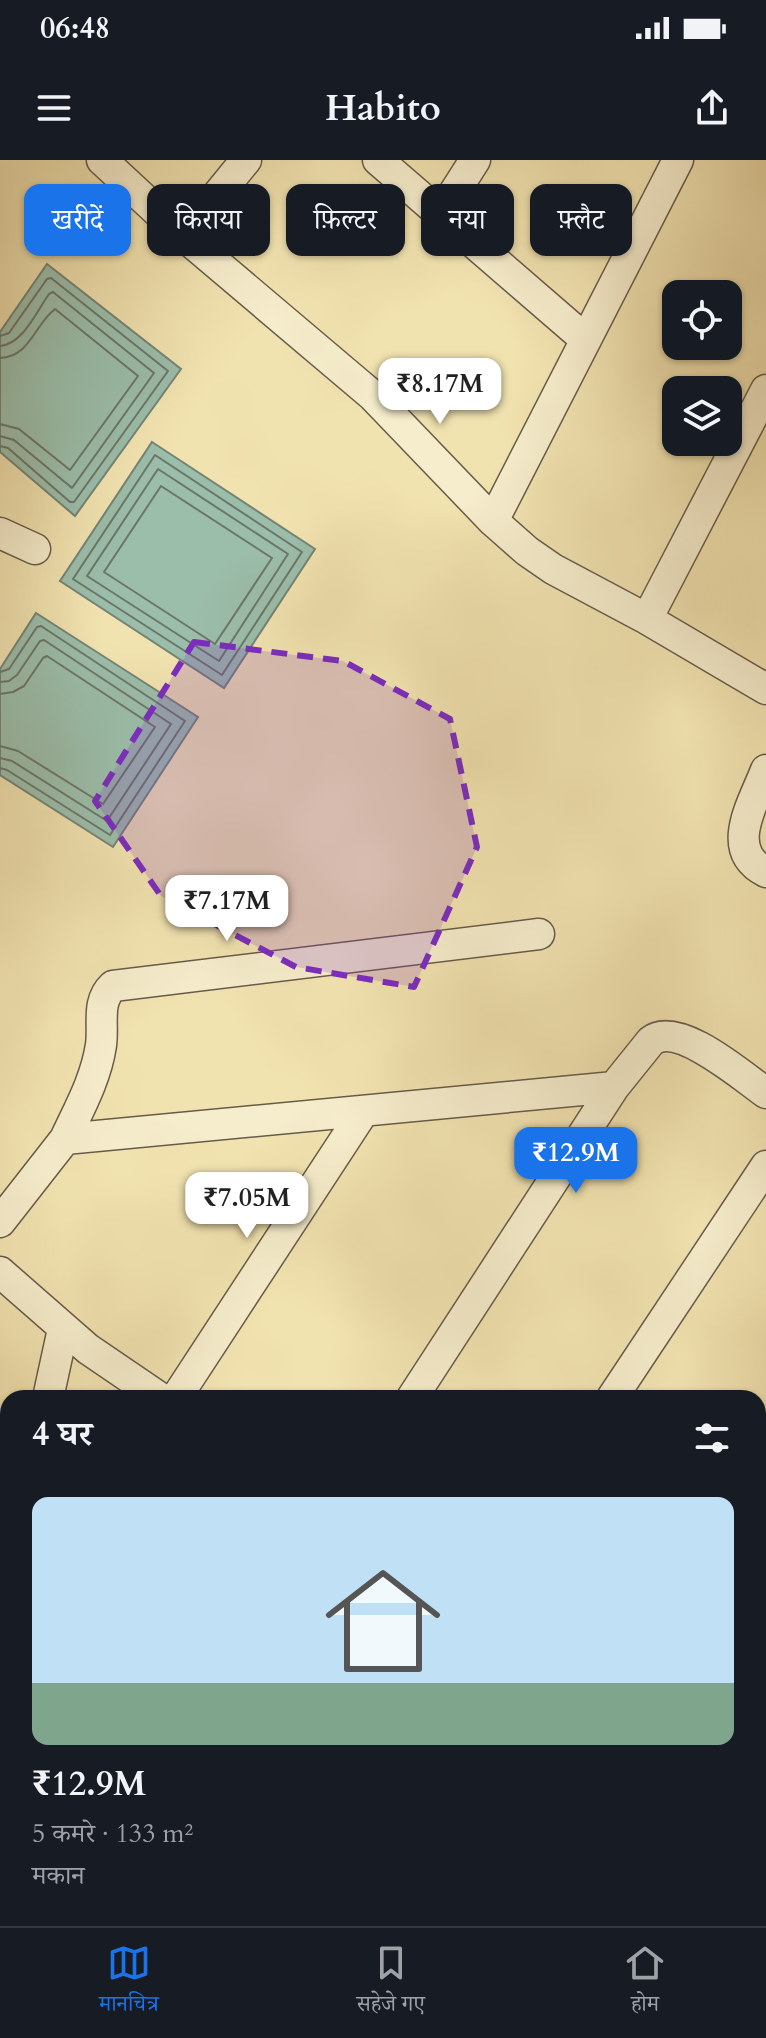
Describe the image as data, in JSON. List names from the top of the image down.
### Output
{
  "page": {
    "status": "06:48",
    "header": "Habito",
    "chip": [
      "खरीदें",
      "किराया",
      "फ़िल्टर",
      "नया",
      "फ़्लैट"
    ],
    "price": [
      "₹8.17M",
      "₹7.17M",
      "₹12.9M",
      "₹7.05M"
    ],
    "heading": "4 घर",
    "list": [
      {
        "name": "₹12.9M",
        "note": "5 कमरे · 133 m² · मकान"
      }
    ],
    "tabs": ["मानचित्र", "सहेजे गए", "होम"]
  }
}
